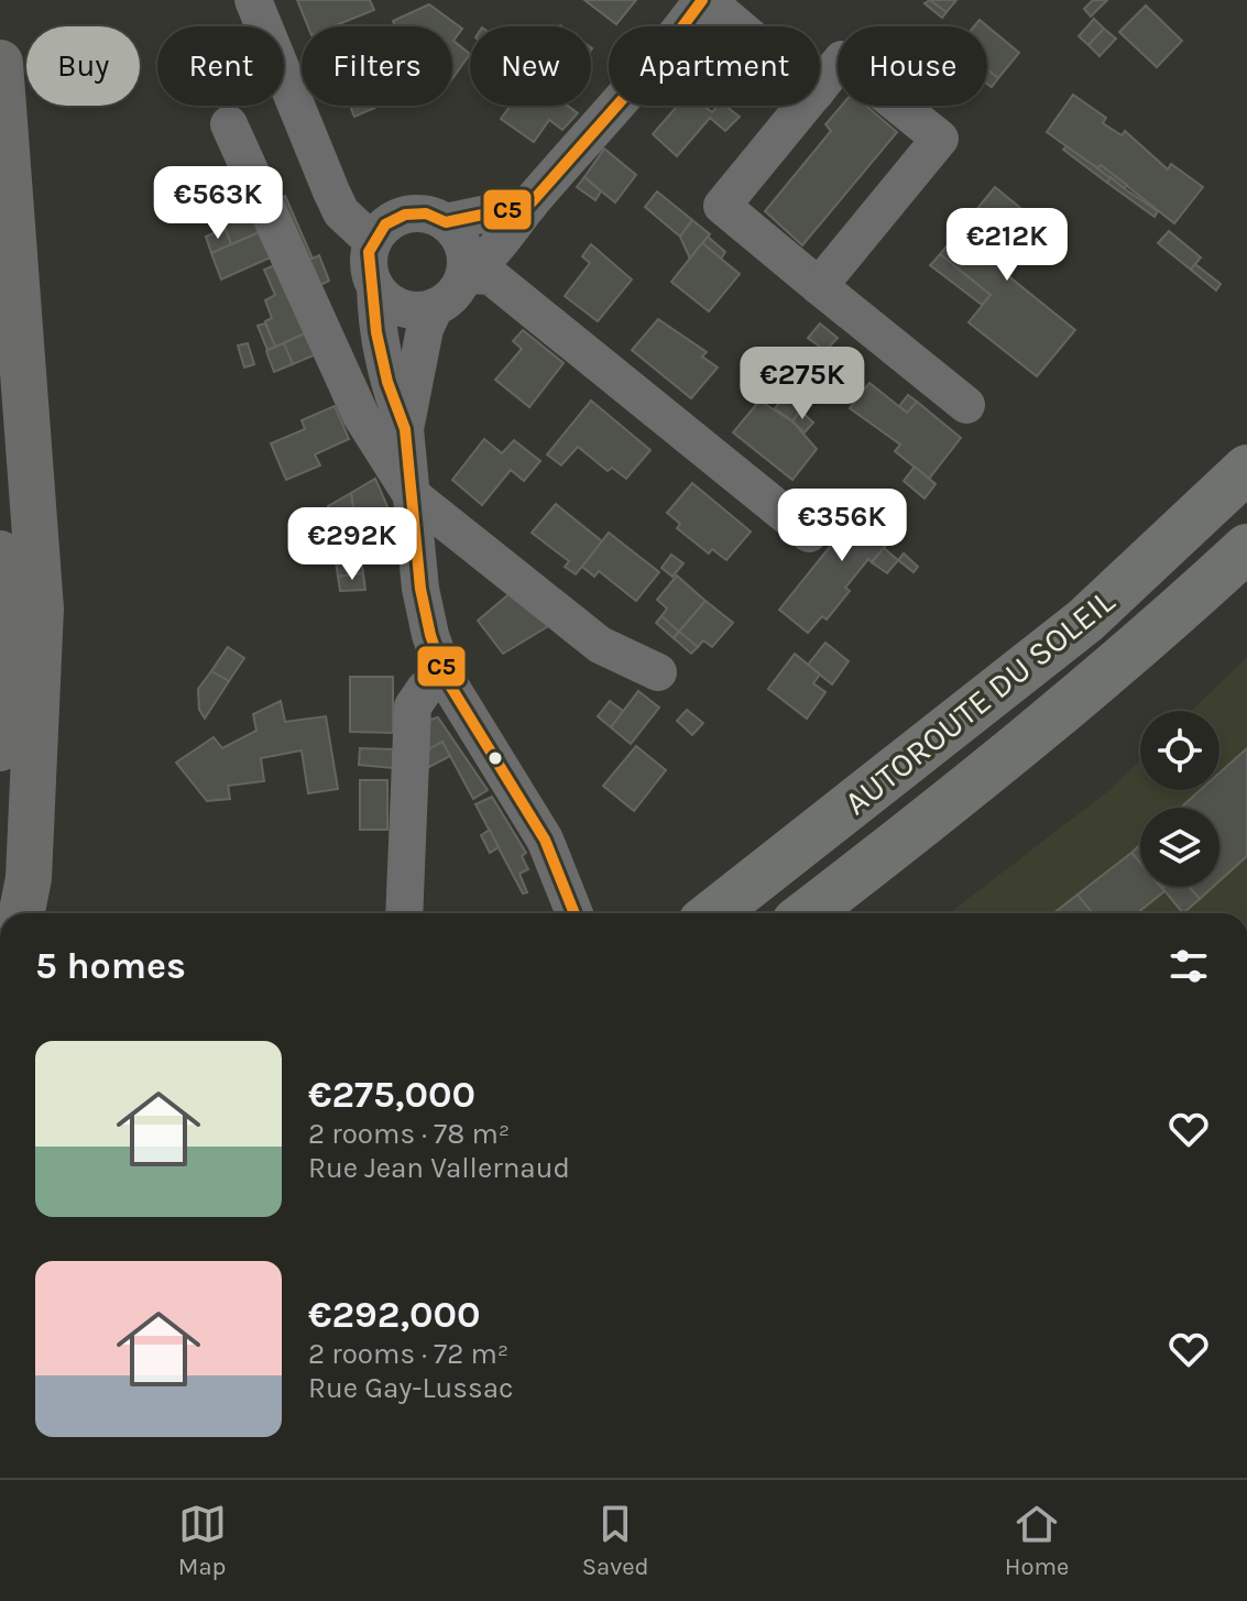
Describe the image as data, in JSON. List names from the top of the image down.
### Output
{
  "streets": {
    "highway": ["AUTOROUTE DU SOLEIL"]
  },
  "lines": ["transit line C5"],
  "page": {
    "chip": [
      "Buy",
      "Rent",
      "Filters",
      "New",
      "Apartment",
      "House"
    ],
    "price": [
      "€563K",
      "€212K",
      "€275K",
      "€356K",
      "€292K"
    ],
    "heading": "5 homes",
    "list": [
      {
        "name": "€275,000",
        "note": "2 rooms · 78 m² · Rue Jean Vallernaud"
      },
      {
        "name": "€292,000",
        "note": "2 rooms · 72 m² · Rue Gay-Lussac"
      }
    ],
    "tabs": ["Map", "Saved", "Home"]
  }
}
